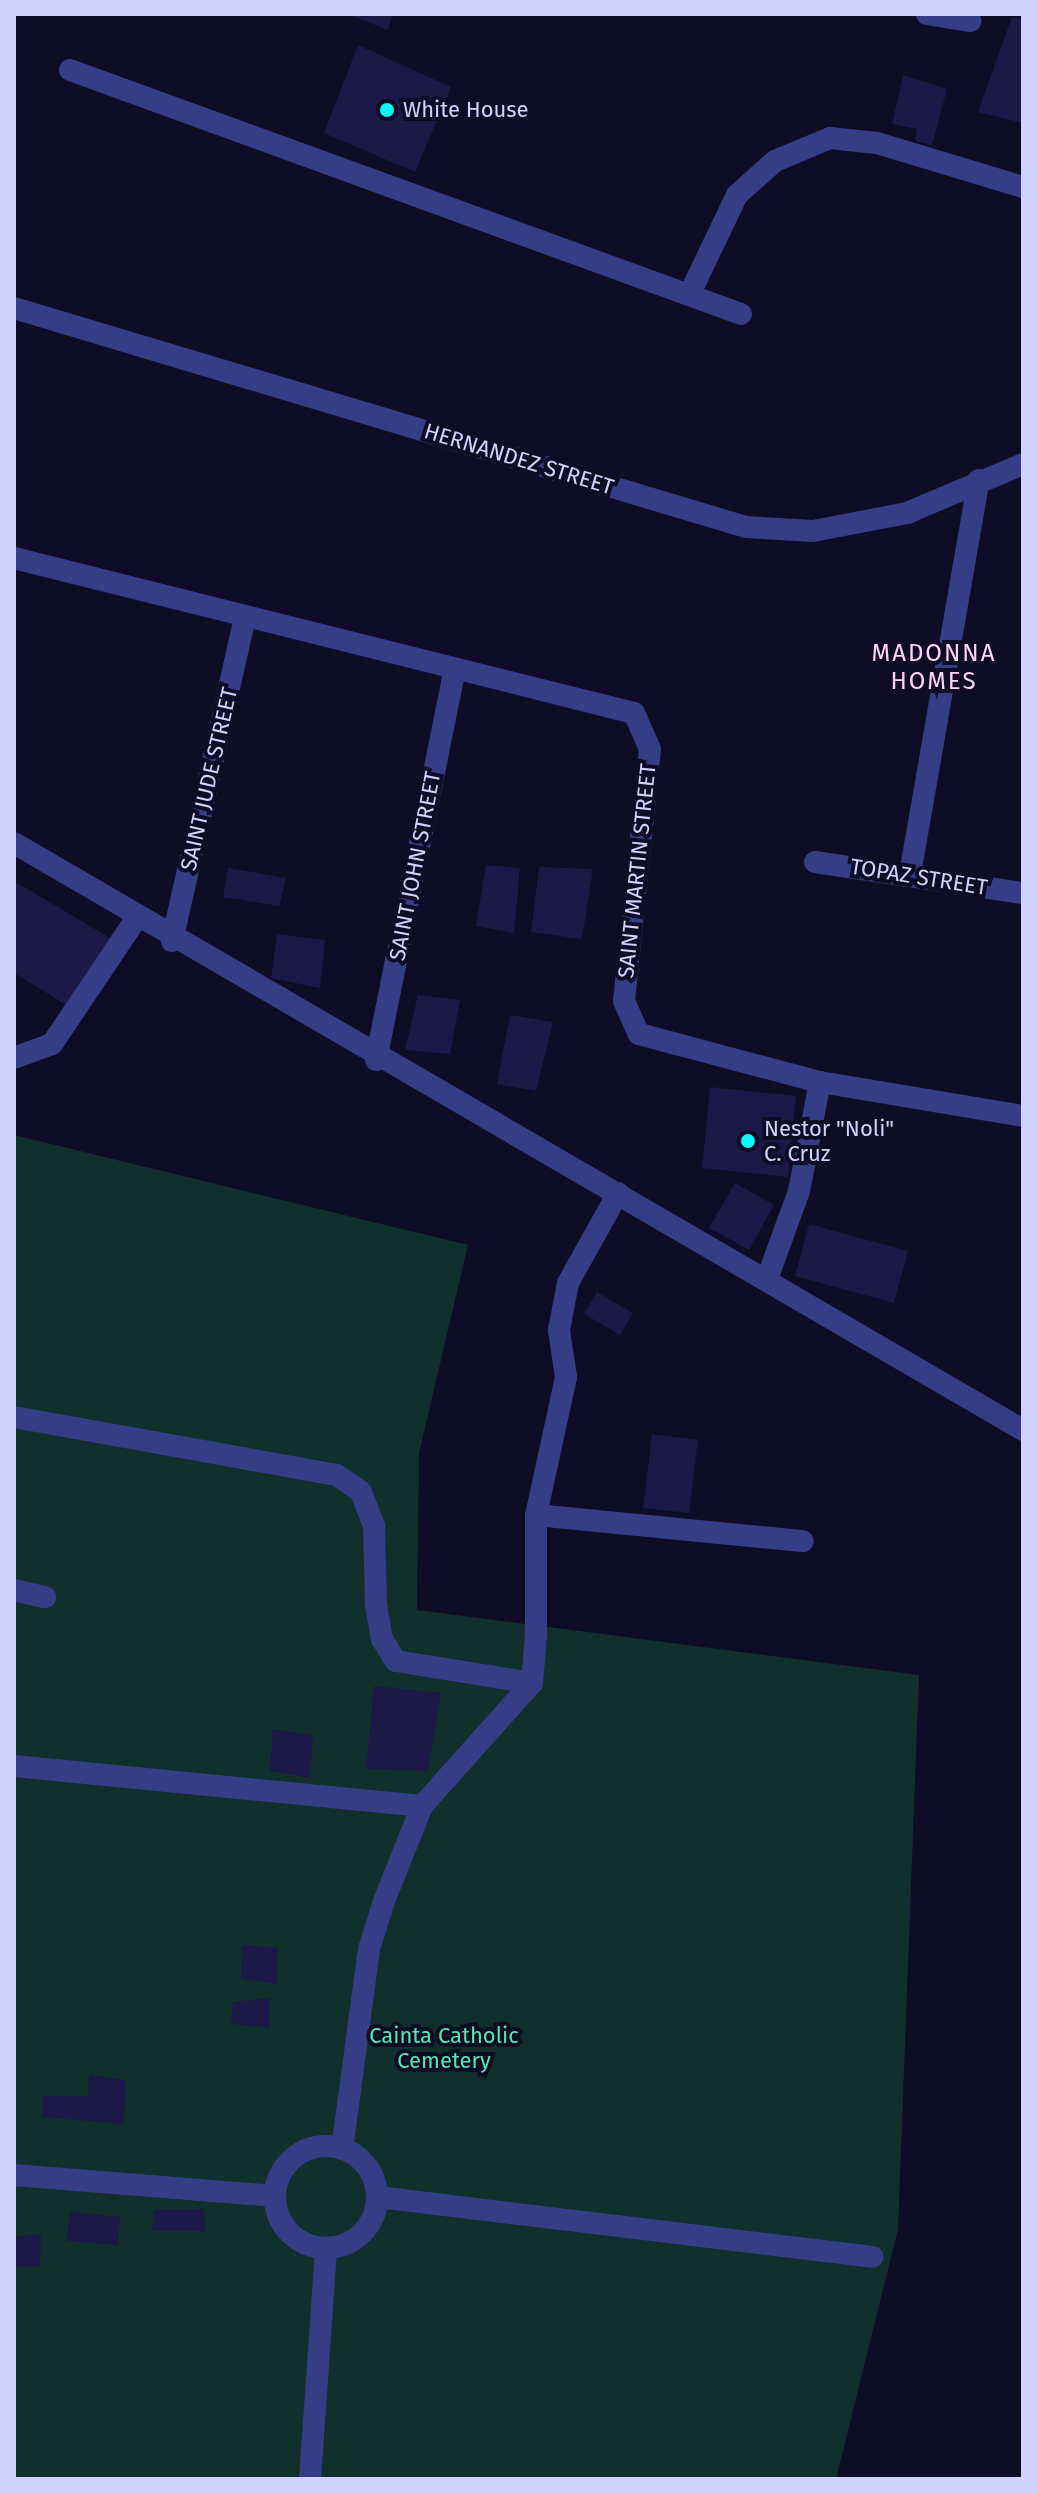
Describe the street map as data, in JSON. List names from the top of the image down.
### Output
{
  "streets": {
    "street": [
      "HERNANDEZ STREET",
      "SAINT JUDE STREET",
      "SAINT JOHN STREET",
      "SAINT MARTIN STREET",
      "TOPAZ STREET"
    ]
  },
  "crossings": [
    ["SAINT JUDE STREET", "SAINT MARTIN STREET"],
    ["SAINT JOHN STREET", "SAINT MARTIN STREET"]
  ],
  "districts": ["MADONNA HOMES"],
  "parks": ["Cainta Catholic Cemetery"],
  "places": ["White House", "Nestor \"Noli\" C. Cruz"]
}
